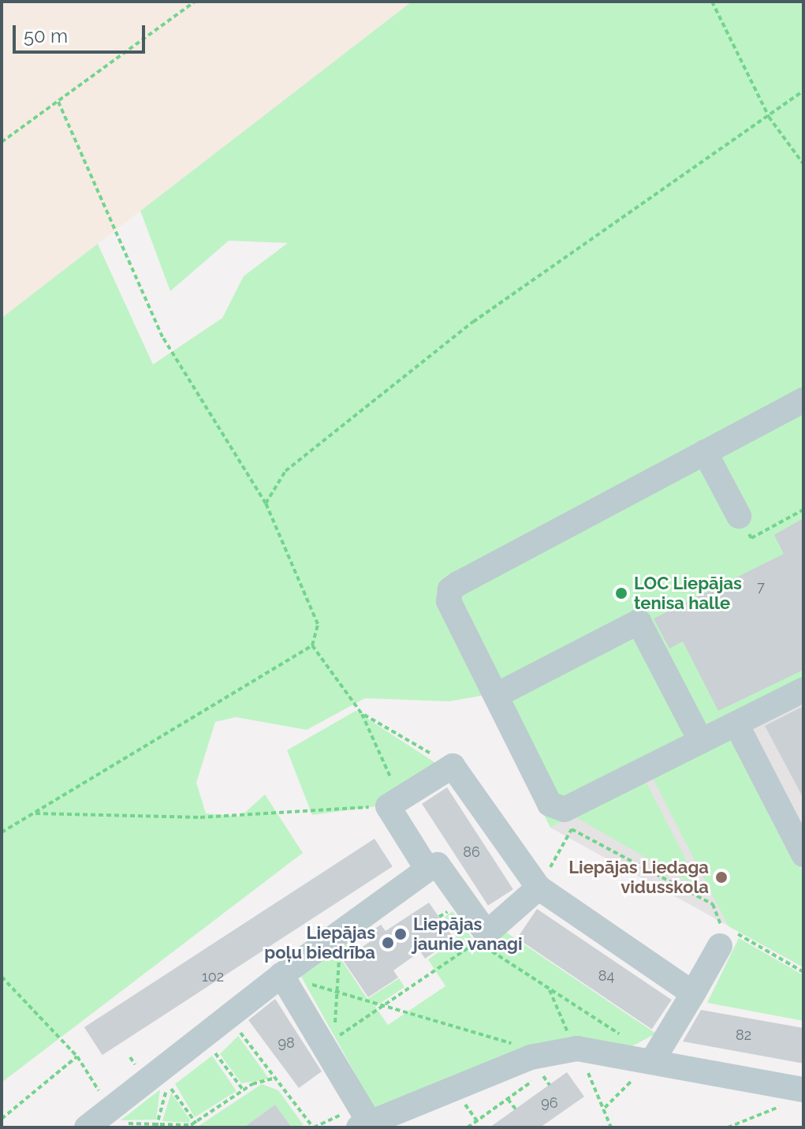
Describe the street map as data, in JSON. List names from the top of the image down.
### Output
{
  "places": [
    "LOC Liepājas tenisa halle",
    "Liepājas Liedaga vidusskola",
    "Liepājas jaunie vanagi",
    "Liepājas poļu biedrība"
  ],
  "house_numbers": [
    "7",
    "86",
    "84",
    "102",
    "82",
    "98",
    "96"
  ],
  "scale_bar": "50 m"
}
